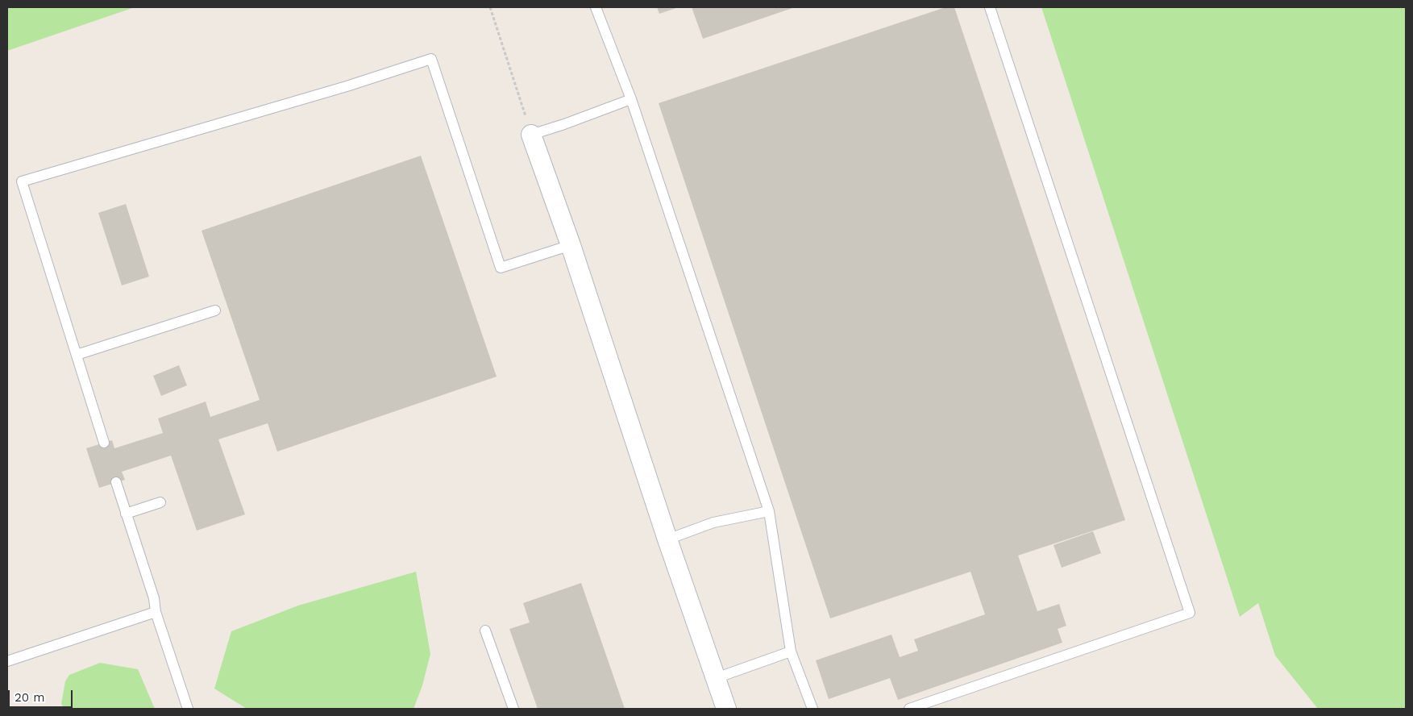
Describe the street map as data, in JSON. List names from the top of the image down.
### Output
{
  "scale_bar": "20 m"
}
